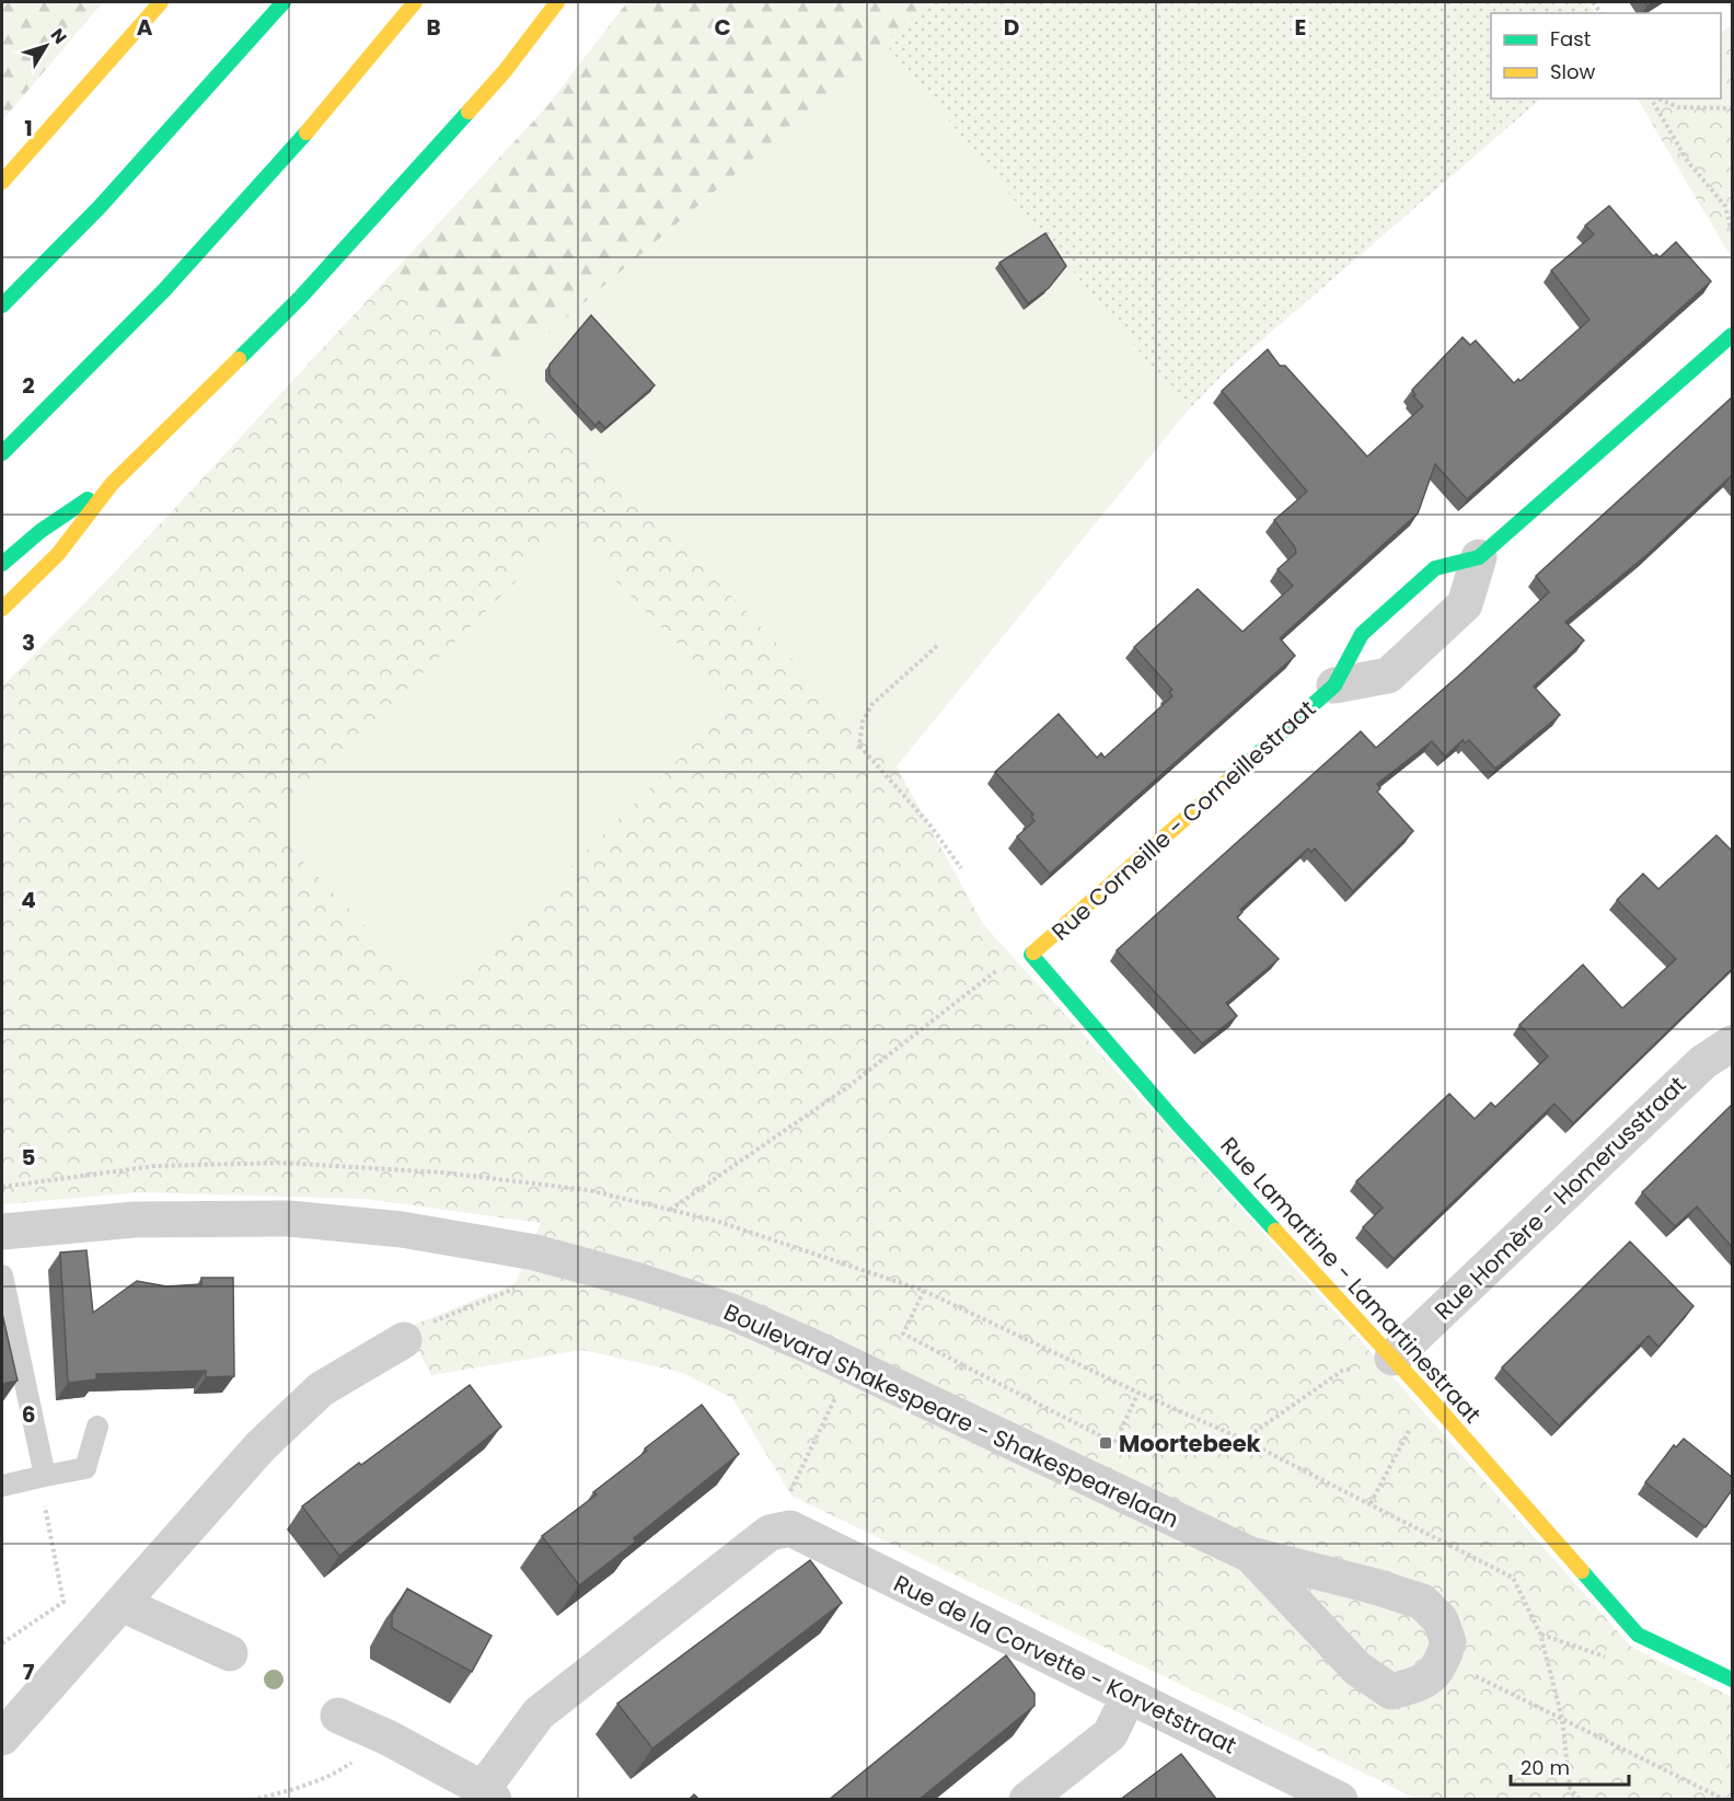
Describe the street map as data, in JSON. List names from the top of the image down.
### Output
{
  "streets": {
    "main road": ["Rue Corneille - Corneillestraat", "Rue Lamartine - Lamartinestraat"],
    "street": ["Rue Homère - Homerusstraat", "Boulevard Shakespeare - Shakespearelaan", "Rue de la Corvette - Korvetstraat"]
  },
  "crossings": [
    ["Rue Corneille - Corneillestraat", "Rue Lamartine - Lamartinestraat"],
    ["Rue Homère - Homerusstraat", "Rue Lamartine - Lamartinestraat"]
  ],
  "places": {
    "transit": ["Moortebeek"]
  },
  "legend": ["Fast", "Slow"],
  "scale_bar": "20 m",
  "north": "top right",
  "grid": {
    "columns": [
      "A",
      "B",
      "C",
      "D",
      "E"
    ],
    "rows": [
      "1",
      "2",
      "3",
      "4",
      "5",
      "6",
      "7"
    ]
  }
}
